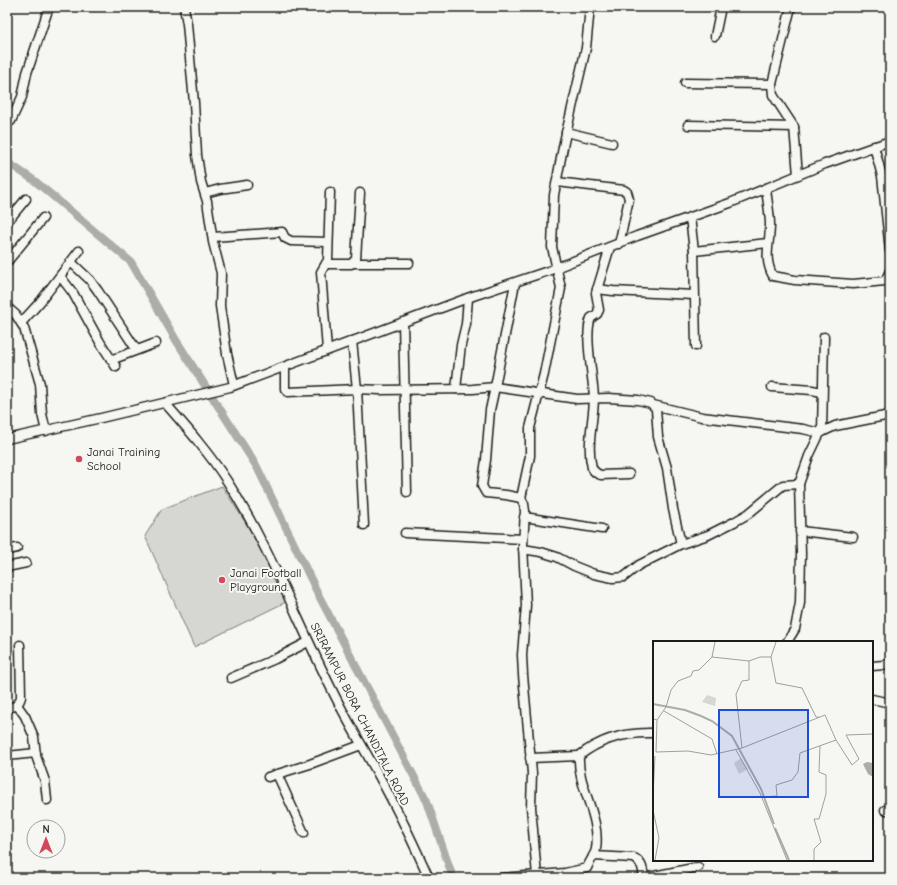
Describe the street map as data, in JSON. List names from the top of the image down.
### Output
{
  "streets": {
    "street": ["SRIRAMPUR BORA CHANDITALA ROAD"]
  },
  "places": ["Janai Training School", "Janai Football Playground."],
  "north": "top"
}
